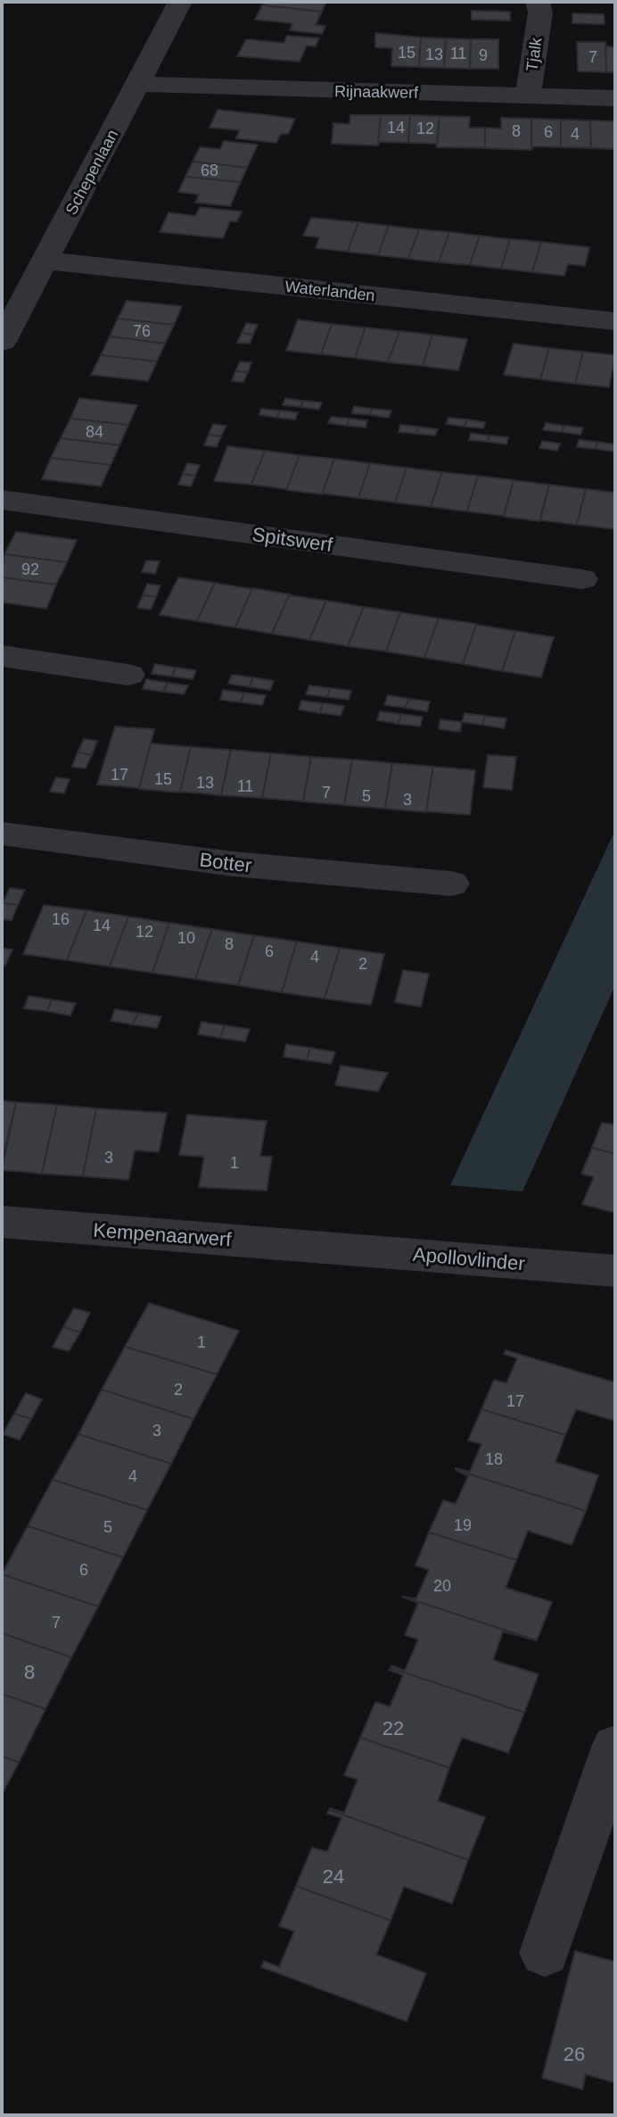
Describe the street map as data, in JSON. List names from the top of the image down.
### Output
{
  "streets": {
    "street": [
      "Tjalk",
      "Rijnaakwerf",
      "Schepenlaan",
      "Waterlanden",
      "Spitswerf",
      "Botter",
      "Kempenaarwerf",
      "Apollovlinder"
    ]
  },
  "crossings": [
    ["Tjalk", "Rijnaakwerf"],
    ["Rijnaakwerf", "Schepenlaan"],
    ["Schepenlaan", "Waterlanden"],
    ["Kempenaarwerf", "Apollovlinder"]
  ],
  "house_numbers": [
    "15",
    "11",
    "13",
    "9",
    "7",
    "14",
    "12",
    "8",
    "6",
    "4",
    "68",
    "76",
    "84",
    "92",
    "17",
    "15",
    "13",
    "11",
    "7",
    "5",
    "3",
    "16",
    "14",
    "12",
    "10",
    "8",
    "6",
    "4",
    "2",
    "3",
    "1",
    "1",
    "2",
    "17",
    "3",
    "18",
    "4",
    "19",
    "5",
    "6",
    "20",
    "7",
    "8",
    "22",
    "24",
    "26"
  ]
}
